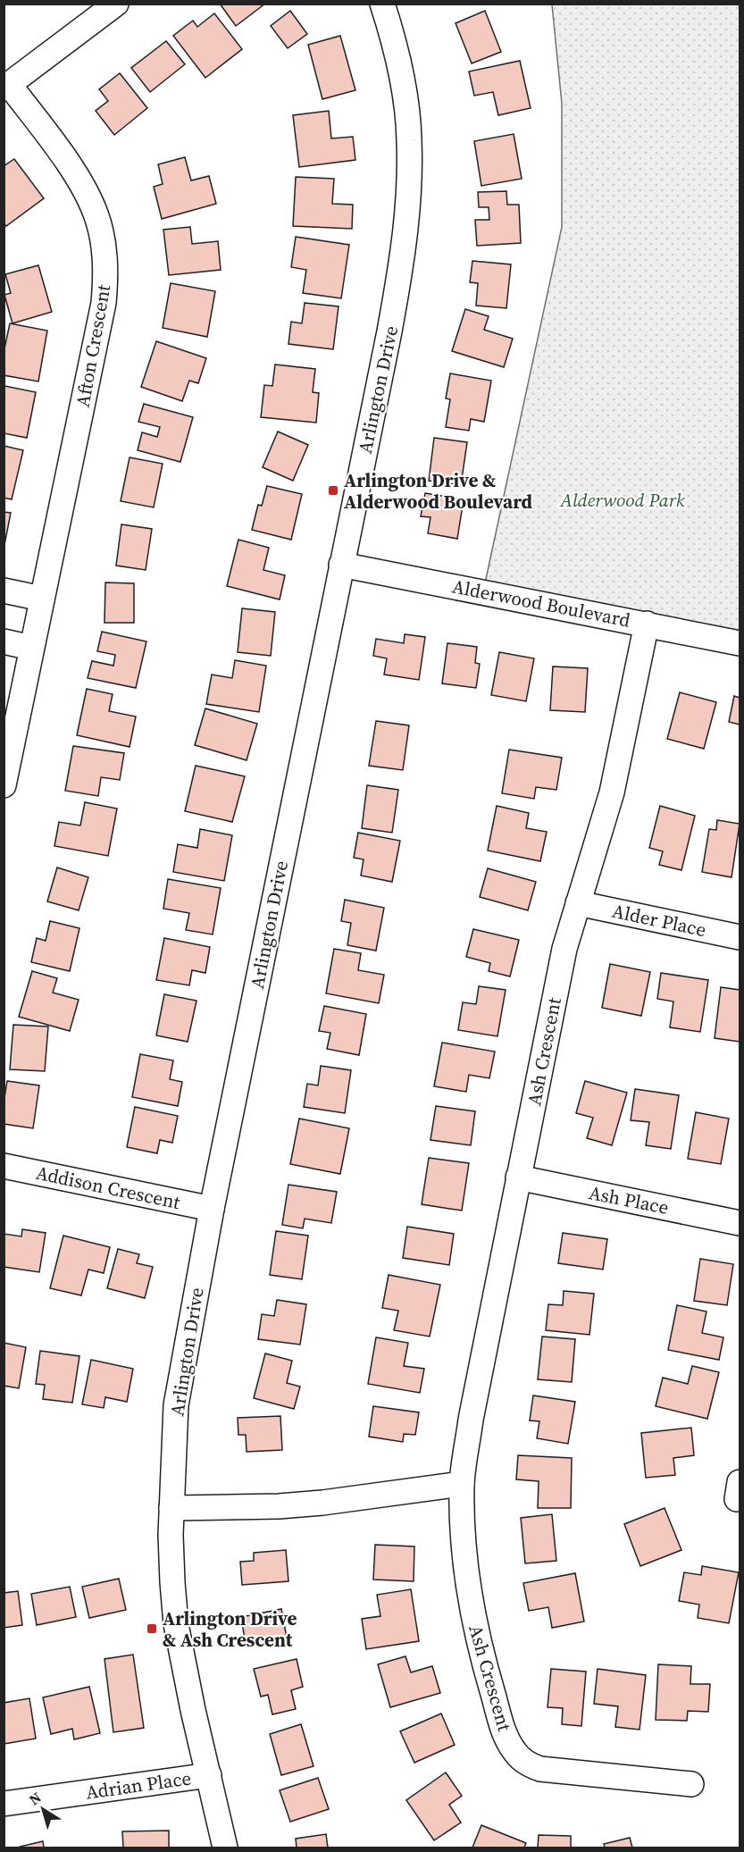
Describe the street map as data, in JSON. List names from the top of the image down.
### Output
{
  "streets": {
    "street": [
      "Afton Crescent",
      "Arlington Drive",
      "Alderwood Boulevard",
      "Alder Place",
      "Ash Crescent",
      "Addison Crescent",
      "Ash Place",
      "Adrian Place"
    ]
  },
  "crossings": [
    ["Arlington Drive", "Alderwood Boulevard"],
    ["Arlington Drive", "Addison Crescent"],
    ["Arlington Drive", "Adrian Place"],
    ["Alderwood Boulevard", "Ash Crescent"],
    ["Alder Place", "Ash Crescent"],
    ["Ash Crescent", "Ash Place"]
  ],
  "parks": ["Alderwood Park"],
  "places": {
    "transit": ["Arlington Drive & Alderwood Boulevard", "Arlington Drive & Ash Crescent"]
  },
  "north": "top left"
}
